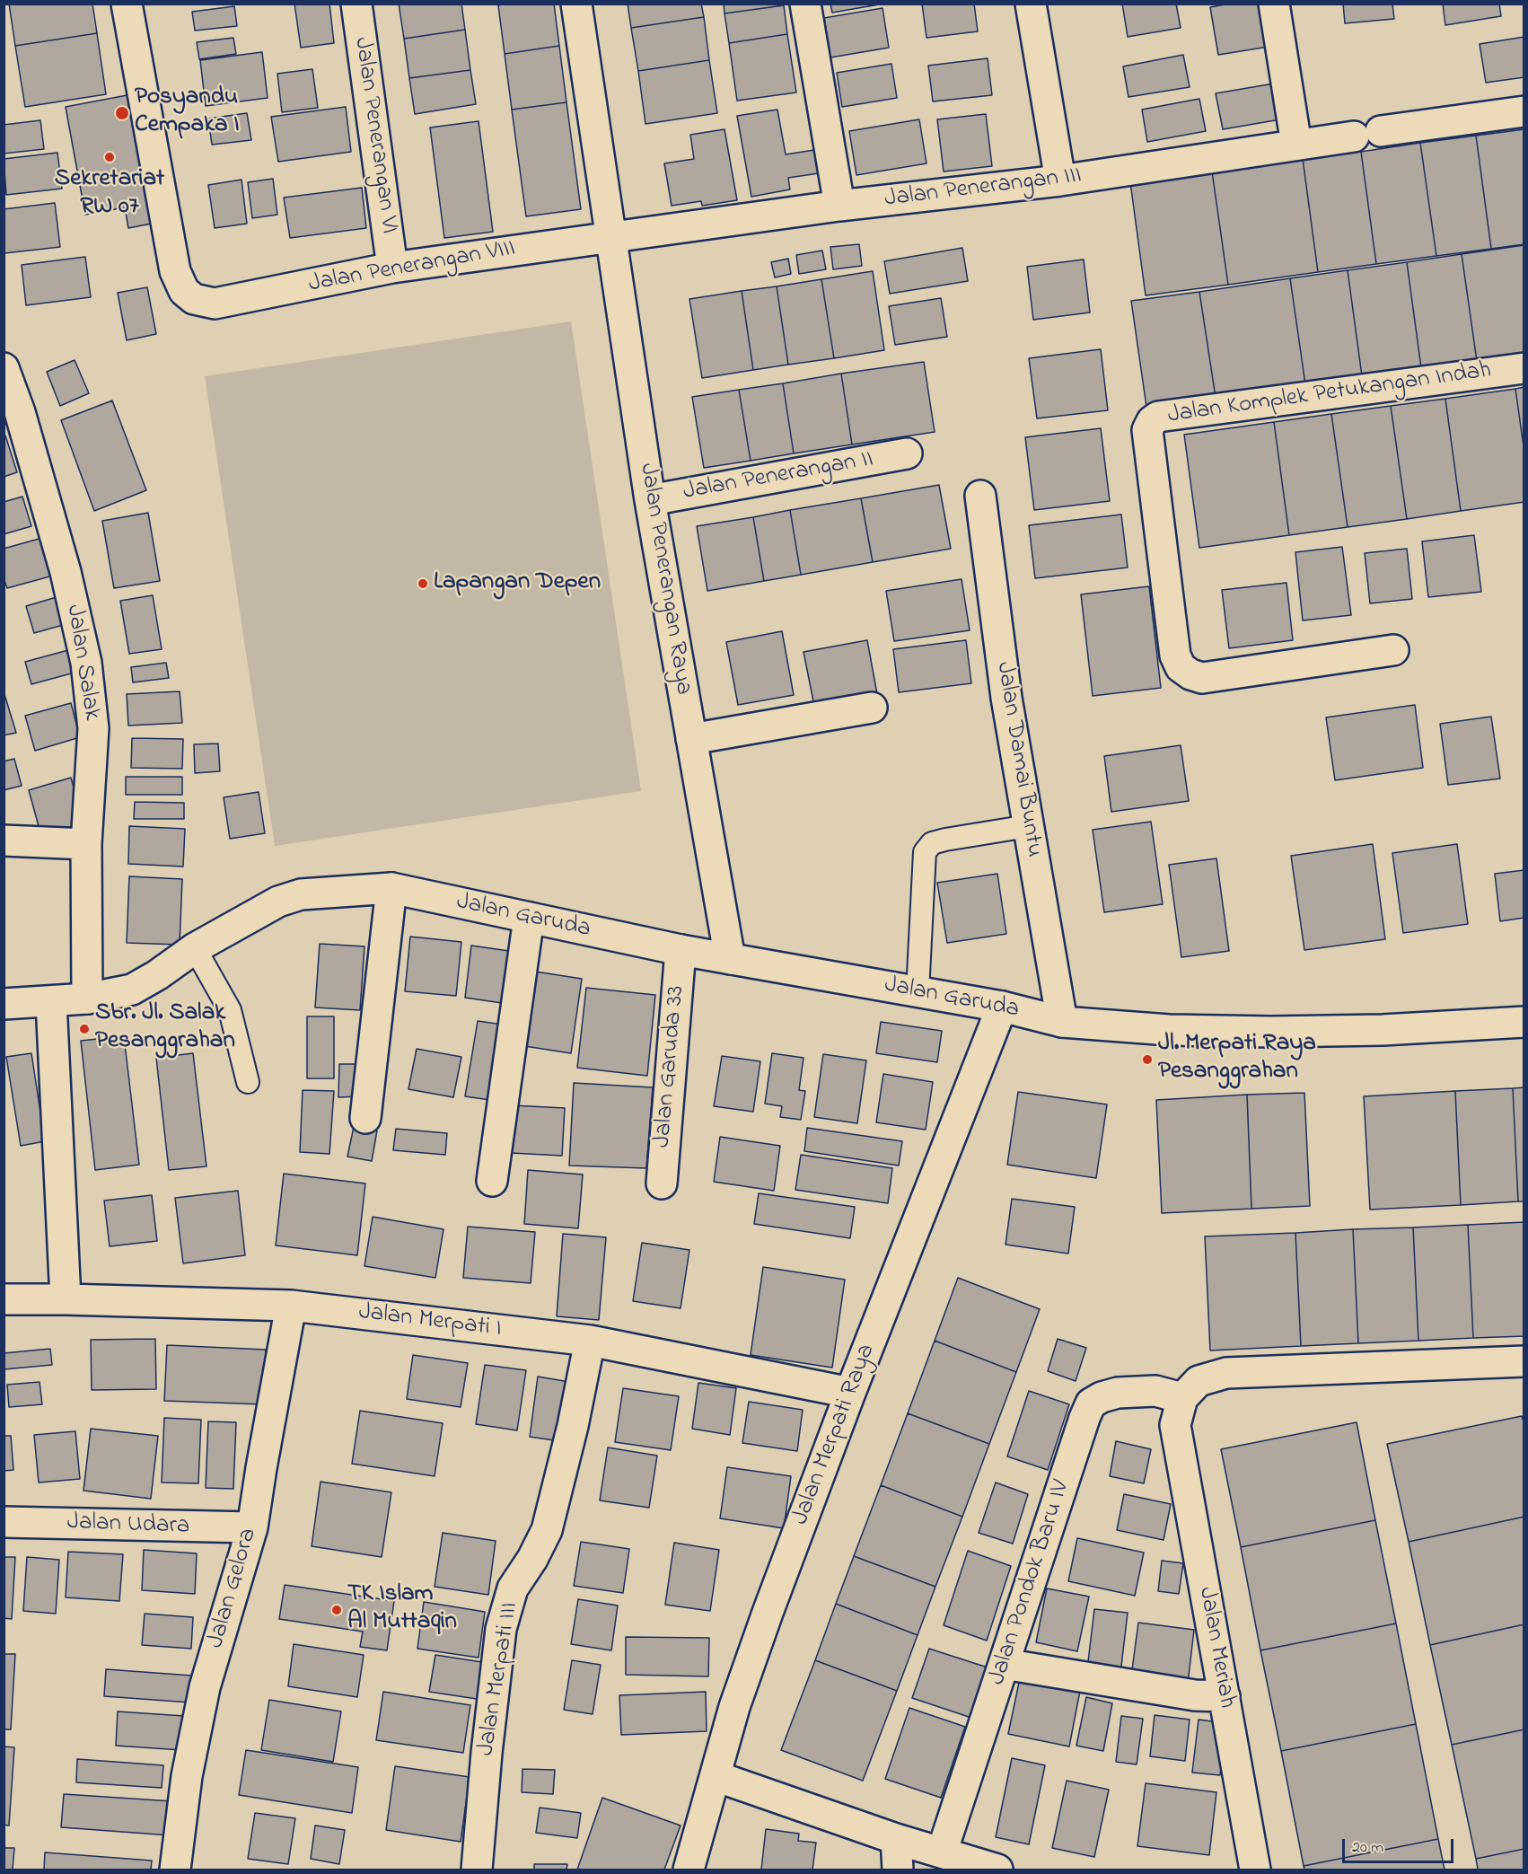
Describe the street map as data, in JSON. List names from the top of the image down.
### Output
{
  "streets": {
    "street": [
      "Jalan Penerangan VI",
      "Jalan Penerangan III",
      "Jalan Penerangan VIII",
      "Jalan Komplek Petukangan Indah",
      "Jalan Penerangan II",
      "Jalan Penerangan Raya",
      "Jalan Salak",
      "Jalan Damai Buntu",
      "Jalan Garuda",
      "Jalan Garuda 33",
      "Jalan Merpati I",
      "Jalan Merpati Raya",
      "Jalan Udara",
      "Jalan Pondok Baru IV",
      "Jalan Gelora",
      "Jalan Meriah",
      "Jalan Merpati III"
    ]
  },
  "crossings": [
    ["Jalan Penerangan VI", "Jalan Penerangan VIII"],
    ["Jalan Penerangan III", "Jalan Penerangan VIII"],
    ["Jalan Penerangan III", "Jalan Penerangan Raya"],
    ["Jalan Penerangan VIII", "Jalan Penerangan Raya"],
    ["Jalan Penerangan II", "Jalan Penerangan Raya"],
    ["Jalan Penerangan Raya", "Jalan Garuda"],
    ["Jalan Salak", "Jalan Garuda"],
    ["Jalan Damai Buntu", "Jalan Garuda"],
    ["Jalan Garuda", "Jalan Garuda 33"],
    ["Jalan Garuda", "Jalan Merpati Raya"],
    ["Jalan Merpati I", "Jalan Merpati Raya"],
    ["Jalan Merpati I", "Jalan Gelora"],
    ["Jalan Merpati I", "Jalan Merpati III"],
    ["Jalan Udara", "Jalan Gelora"],
    ["Jalan Pondok Baru IV", "Jalan Meriah"]
  ],
  "places": [
    "Posyandu Cempaka I",
    "Sekretariat RW 07",
    "Lapangan Depen",
    "Sbr. Jl. Salak Pesanggrahan",
    "Jl. Merpati Raya Pesanggrahan",
    "TK Islam Al Muttaqin"
  ],
  "scale_bar": "20 m"
}
